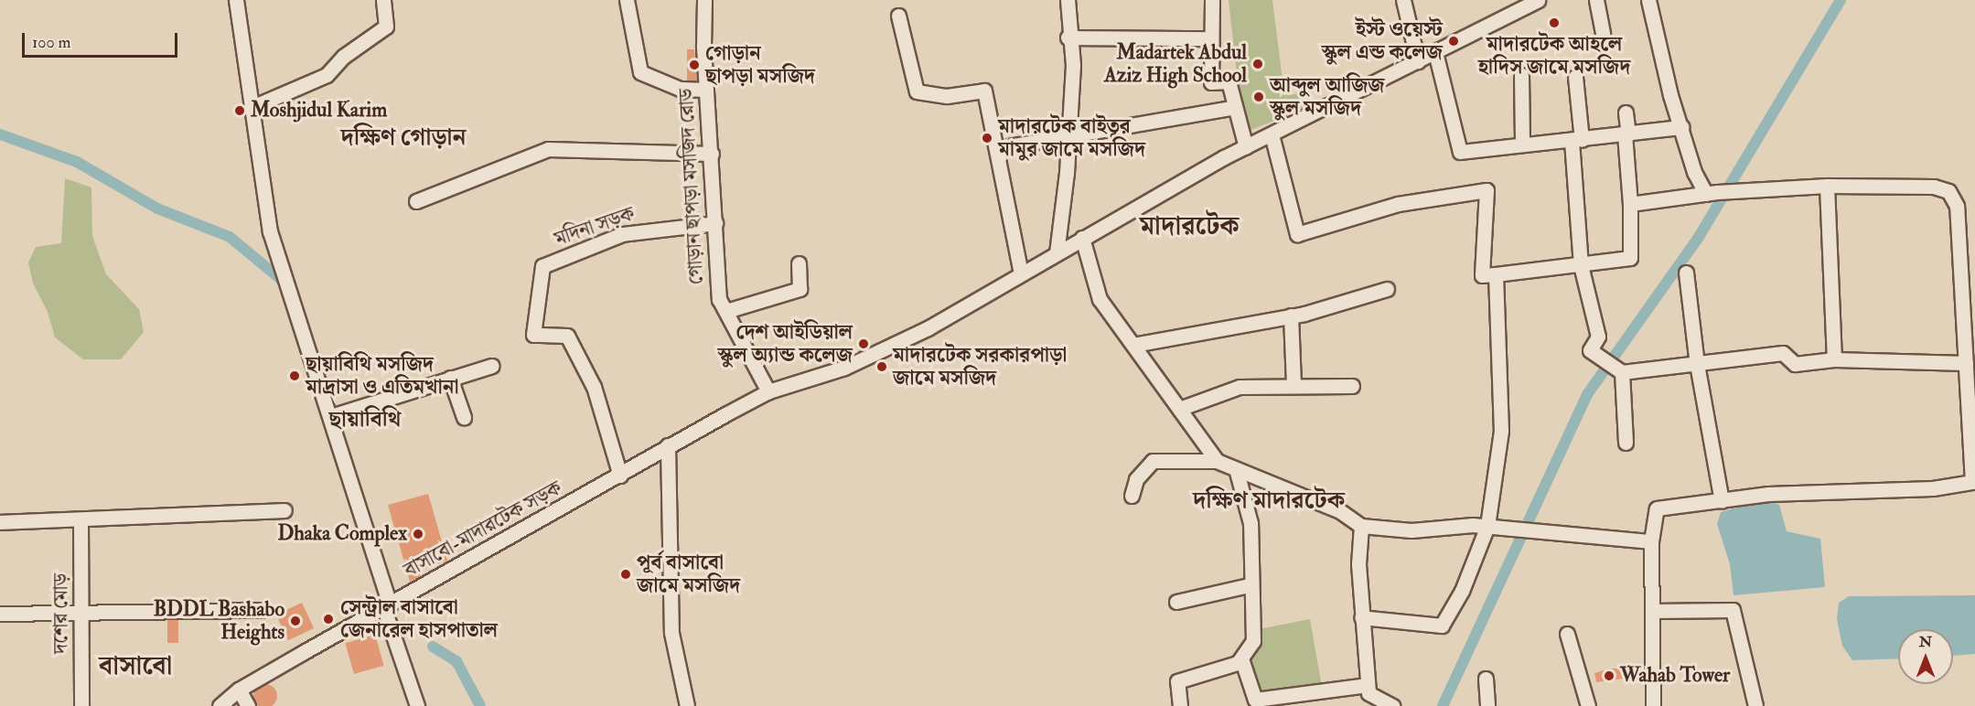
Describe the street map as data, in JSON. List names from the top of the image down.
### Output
{
  "streets": {
    "street": [
      "গোড়ান ছাপড়া মসজিদ রোড",
      "মদিনা সড়ক",
      "বাসাবো-মাদারটেক সড়ক",
      "দশের মোড়"
    ]
  },
  "crossings": [
    ["গোড়ান ছাপড়া মসজিদ রোড", "মদিনা সড়ক"],
    ["গোড়ান ছাপড়া মসজিদ রোড", "বাসাবো-মাদারটেক সড়ক"],
    ["মদিনা সড়ক", "বাসাবো-মাদারটেক সড়ক"]
  ],
  "districts": [
    "দক্ষিণ গোড়ান",
    "মাদারটেক",
    "ছায়াবিথি",
    "দক্ষিণ মাদারটেক",
    "বাসাবো"
  ],
  "places": [
    "মাদারটেক আহলে হাদিস জামে মসজিদ",
    "ইস্ট ওয়েস্ট স্কুল এন্ড কলেজ",
    "Madartek Abdul Aziz High School",
    "গোড়ান ছাপড়া মসজিদ",
    "আব্দুল আজিজ স্কুল মসজিদ",
    "Moshjidul Karim",
    "মাদারটেক বাইতুর মামুর জামে মসজিদ",
    "দেশ আইডিয়াল স্কুল অ্যান্ড কলেজ",
    "মাদারটেক সরকারপাড়া জামে মসজিদ",
    "ছায়াবিথি মসজিদ মাদ্রাসা ও এতিমখানা",
    "Dhaka Complex",
    "পূর্ব বাসাবো জামে মসজিদ",
    "সেন্ট্রাল বাসাবো জেনারেল হাসপাতাল",
    "BDDL Bashabo Heights",
    "Wahab Tower"
  ],
  "scale_bar": "100 m",
  "north": "top"
}
